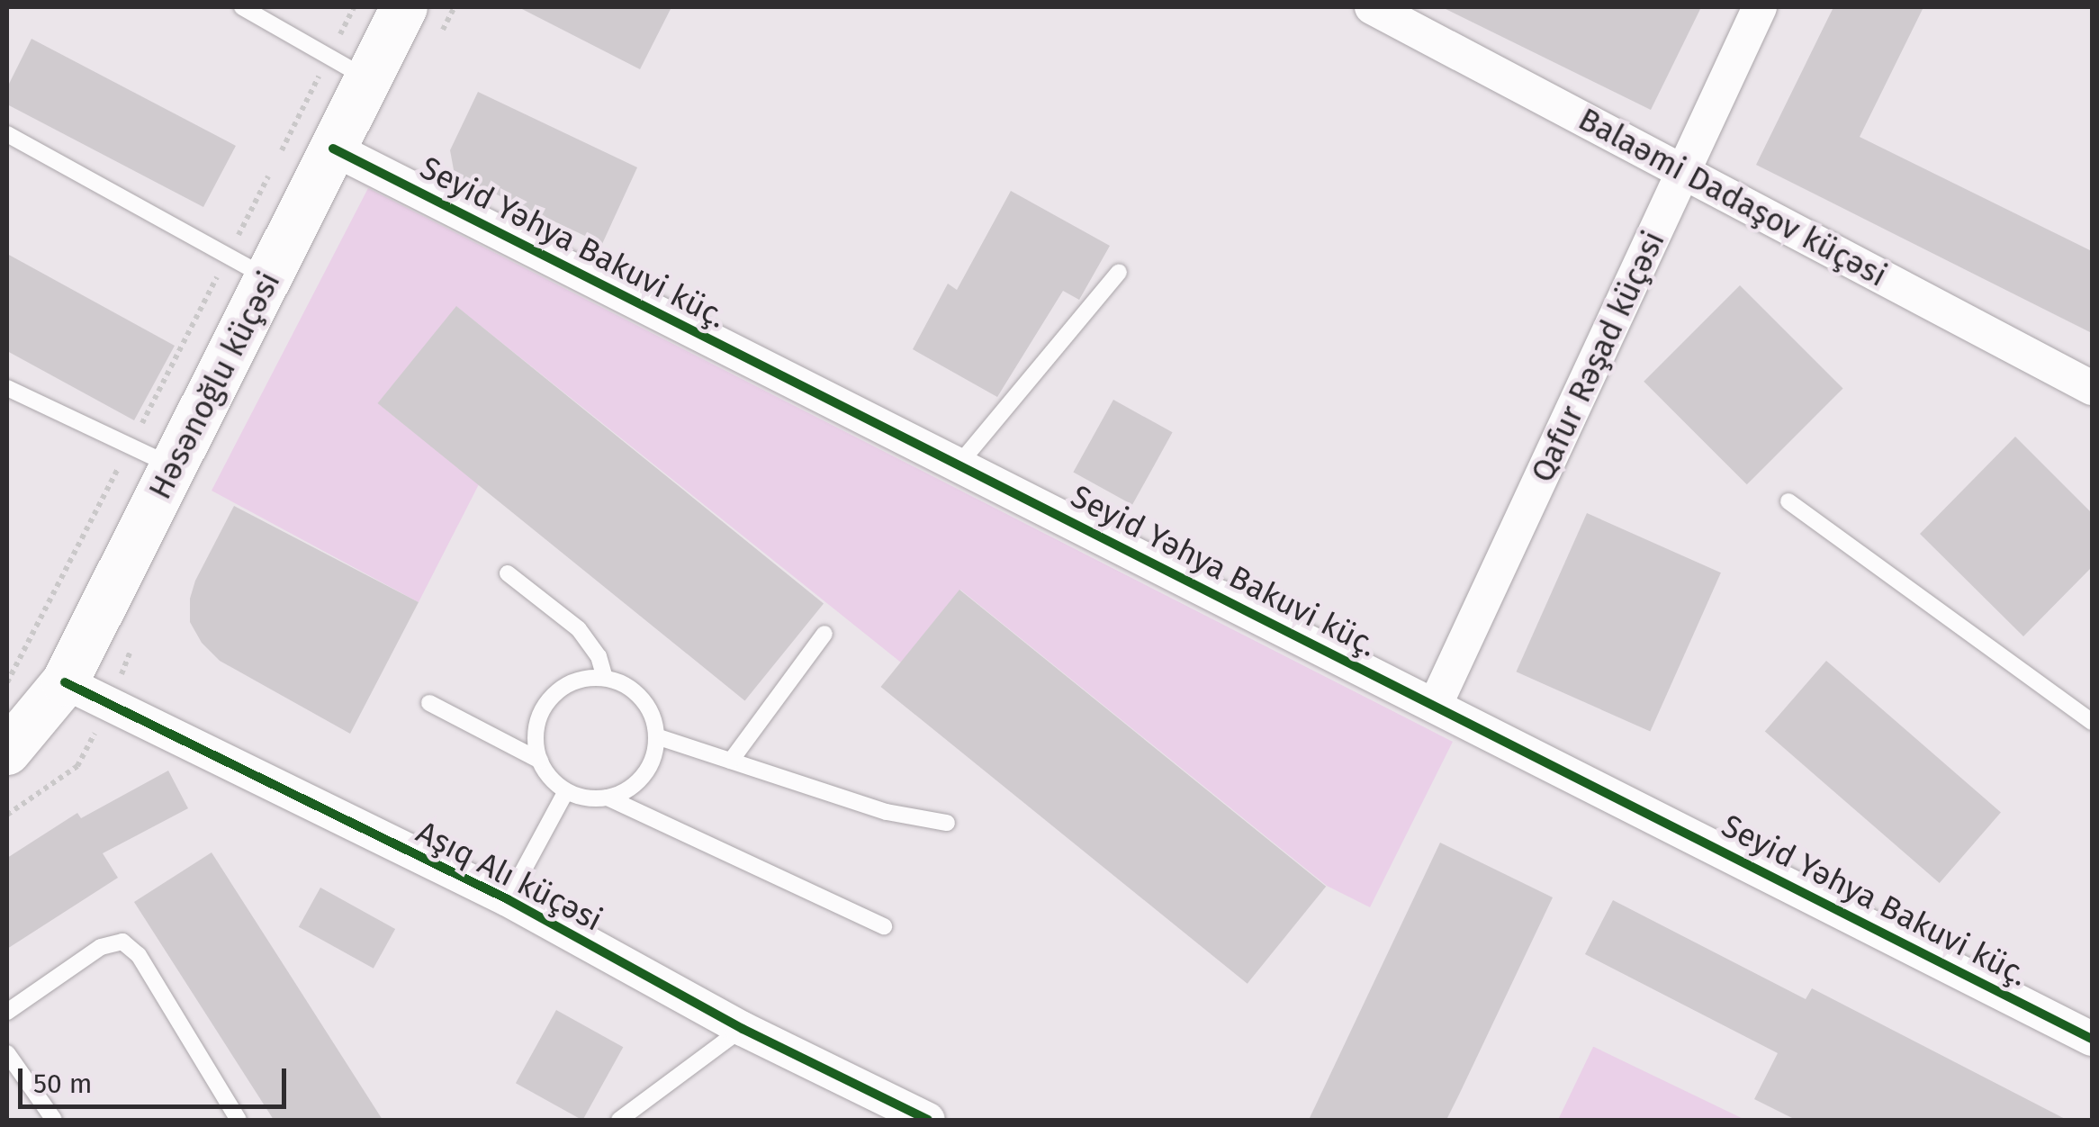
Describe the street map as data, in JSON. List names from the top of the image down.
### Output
{
  "streets": {
    "street": [
      "Balaəmi Dadaşov küçəsi",
      "Seyid Yəhya Bakuvi küç.",
      "Qafur Rəşad küçəsi",
      "Həsənoğlu küçəsi",
      "Aşıq Alı küçəsi"
    ]
  },
  "crossings": [
    ["Balaəmi Dadaşov küçəsi", "Qafur Rəşad küçəsi"],
    ["Seyid Yəhya Bakuvi küç.", "Qafur Rəşad küçəsi"],
    ["Seyid Yəhya Bakuvi küç.", "Həsənoğlu küçəsi"],
    ["Həsənoğlu küçəsi", "Aşıq Alı küçəsi"]
  ],
  "scale_bar": "50 m"
}
